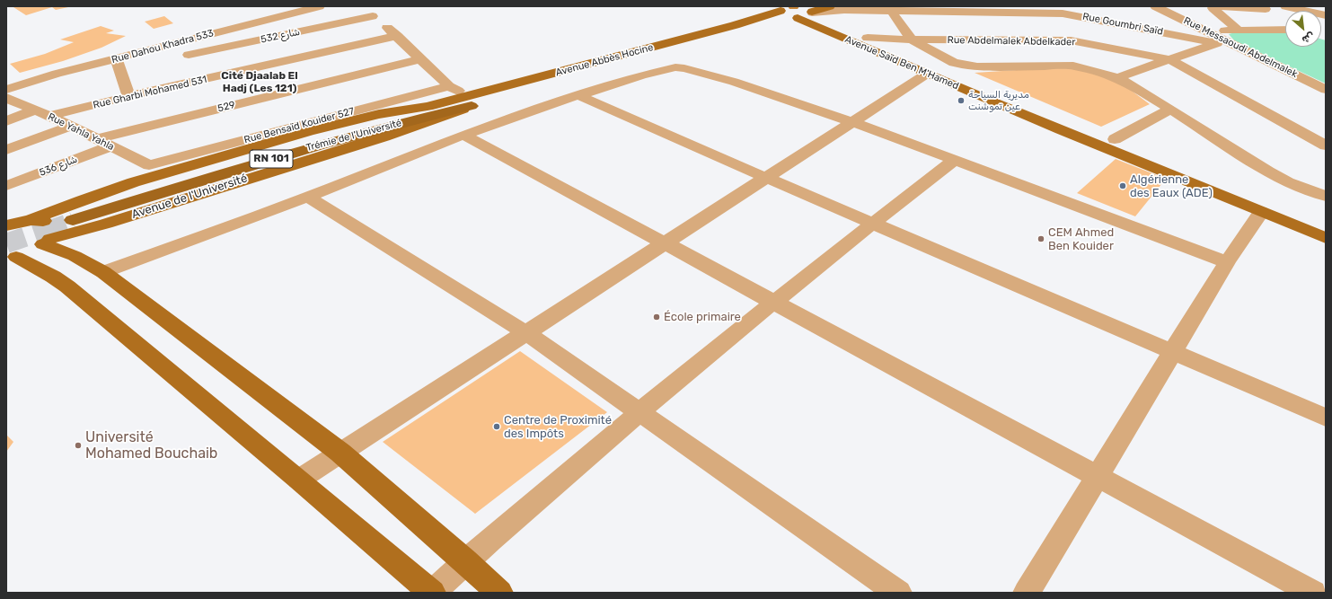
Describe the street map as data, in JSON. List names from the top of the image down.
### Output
{
  "streets": {
    "highway": ["Trémie de l'Université", "RN 101"],
    "main road": ["Avenue Abbès Hocine", "Avenue Saïd Ben M'Hamed", "Avenue de l'Université"],
    "street": [
      "Rue Goumbri Saïd",
      "532 شارع",
      "Rue Abdelmalek Abdelkader",
      "Rue Dahou Khadra 533",
      "Rue Messaoudi Abdelmalek",
      "Rue Gharbi Mohamed 531",
      "529",
      "Rue Bensaïd Kouider 527",
      "Rue Yahla Yahla",
      "شارع 536"
    ]
  },
  "crossings": [
    ["Rue Goumbri Saïd", "Rue Messaoudi Abdelmalek"],
    ["Rue Goumbri Saïd", "Avenue Abbès Hocine"],
    ["Rue Goumbri Saïd", "Avenue Saïd Ben M'Hamed"],
    ["532 شارع", "Rue Gharbi Mohamed 531"],
    ["Rue Abdelmalek Abdelkader", "Avenue Saïd Ben M'Hamed"],
    ["Rue Dahou Khadra 533", "Rue Yahla Yahla"],
    ["Avenue Abbès Hocine", "Avenue Saïd Ben M'Hamed"],
    ["Avenue Abbès Hocine", "Trémie de l'Université"],
    ["Avenue Abbès Hocine", "Avenue de l'Université"],
    ["Rue Gharbi Mohamed 531", "Rue Yahla Yahla"],
    ["529", "Rue Yahla Yahla"],
    ["529", "شارع 536"],
    ["Rue Bensaïd Kouider 527", "Rue Yahla Yahla"],
    ["Rue Yahla Yahla", "شارع 536"],
    ["Trémie de l'Université", "Avenue de l'Université"]
  ],
  "districts": ["Cité Djaalab El Hadj (Les 121)"],
  "places": [
    "مديرية السياحة عين تموشنت",
    "Algérienne des Eaux (ADE)",
    "CEM Ahmed Ben Kouider",
    "École primaire",
    "Centre de Proximité des Impôts",
    "Université Mohamed Bouchaib"
  ],
  "north": "bottom right"
}
